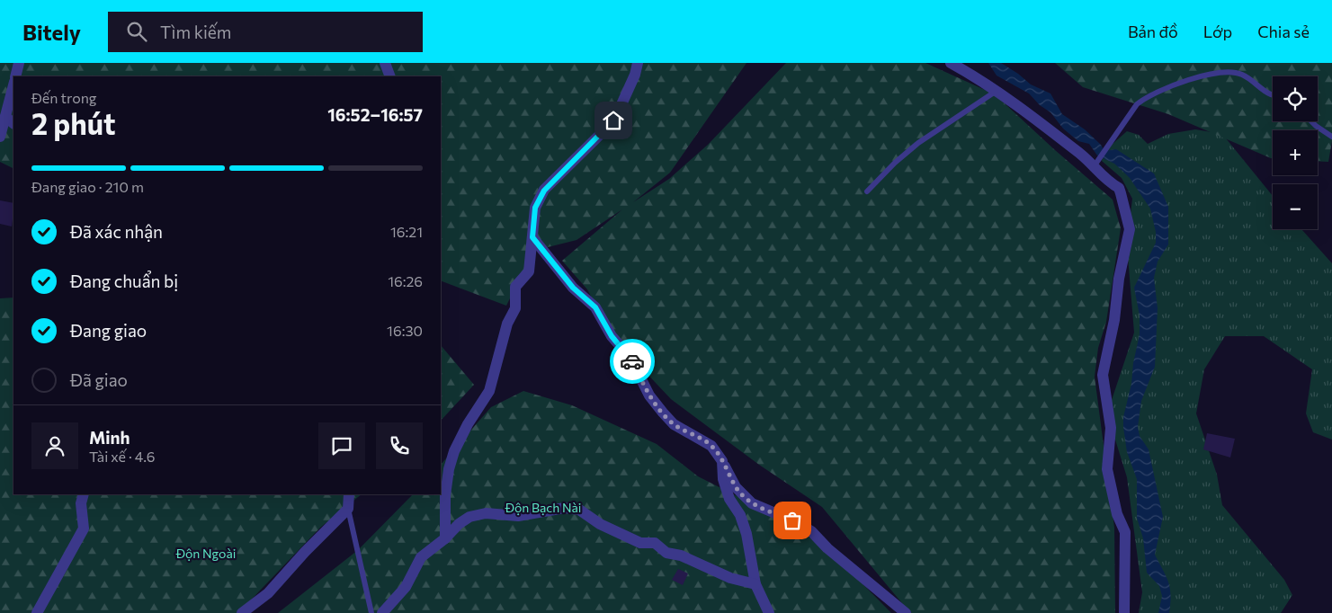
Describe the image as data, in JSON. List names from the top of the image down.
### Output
{
  "parks": ["Độn Bạch Nài", "Độn Ngoài"],
  "page": {
    "header": "Bitely",
    "search": "Tìm kiếm",
    "nav": ["Bản đồ", "Lớp", "Chia sẻ"],
    "map_buttons": ["+", "−"],
    "heading": ["2 phút", "Đến trong", "16:52–16:57"],
    "panel": ["Minh", "Tài xế · 4.6"],
    "bar": "Đang giao · 210 m",
    "list": [
      ["Đã xác nhận", "16:21"],
      ["Đang chuẩn bị", "16:26"],
      ["Đang giao", "16:30"],
      "Đã giao"
    ]
  }
}
